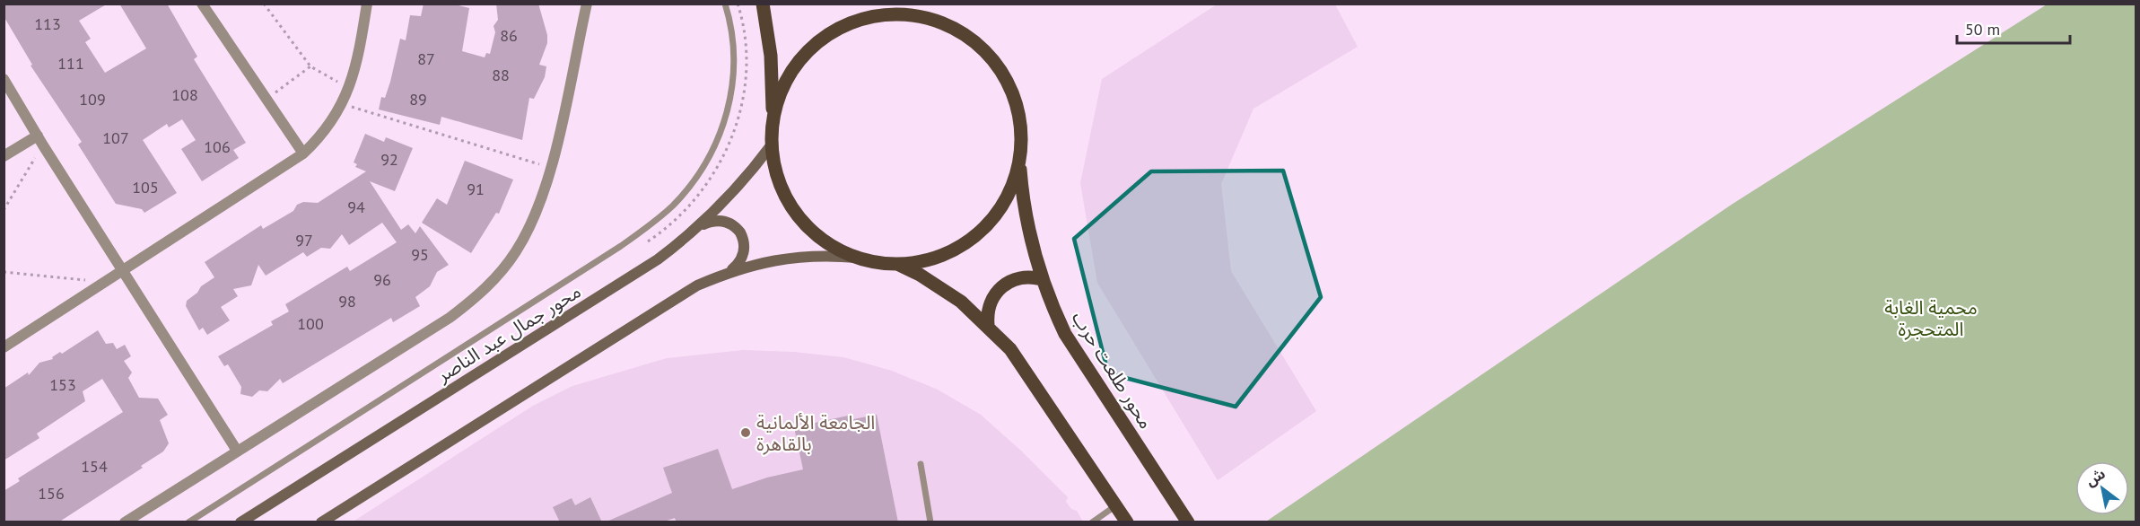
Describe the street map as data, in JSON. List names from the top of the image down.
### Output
{
  "streets": {
    "main road": ["محور جمال عبد الناصر", "محور طلعت حرب"]
  },
  "parks": ["محمية الغابة المتحجرة"],
  "places": ["الجامعة الألمانية بالقاهرة"],
  "house_numbers": [
    "113",
    "86",
    "87",
    "111",
    "88",
    "108",
    "109",
    "89",
    "107",
    "106",
    "92",
    "105",
    "91",
    "94",
    "97",
    "95",
    "96",
    "98",
    "100",
    "153",
    "154",
    "156"
  ],
  "scale_bar": "50 m",
  "north": "top left"
}
